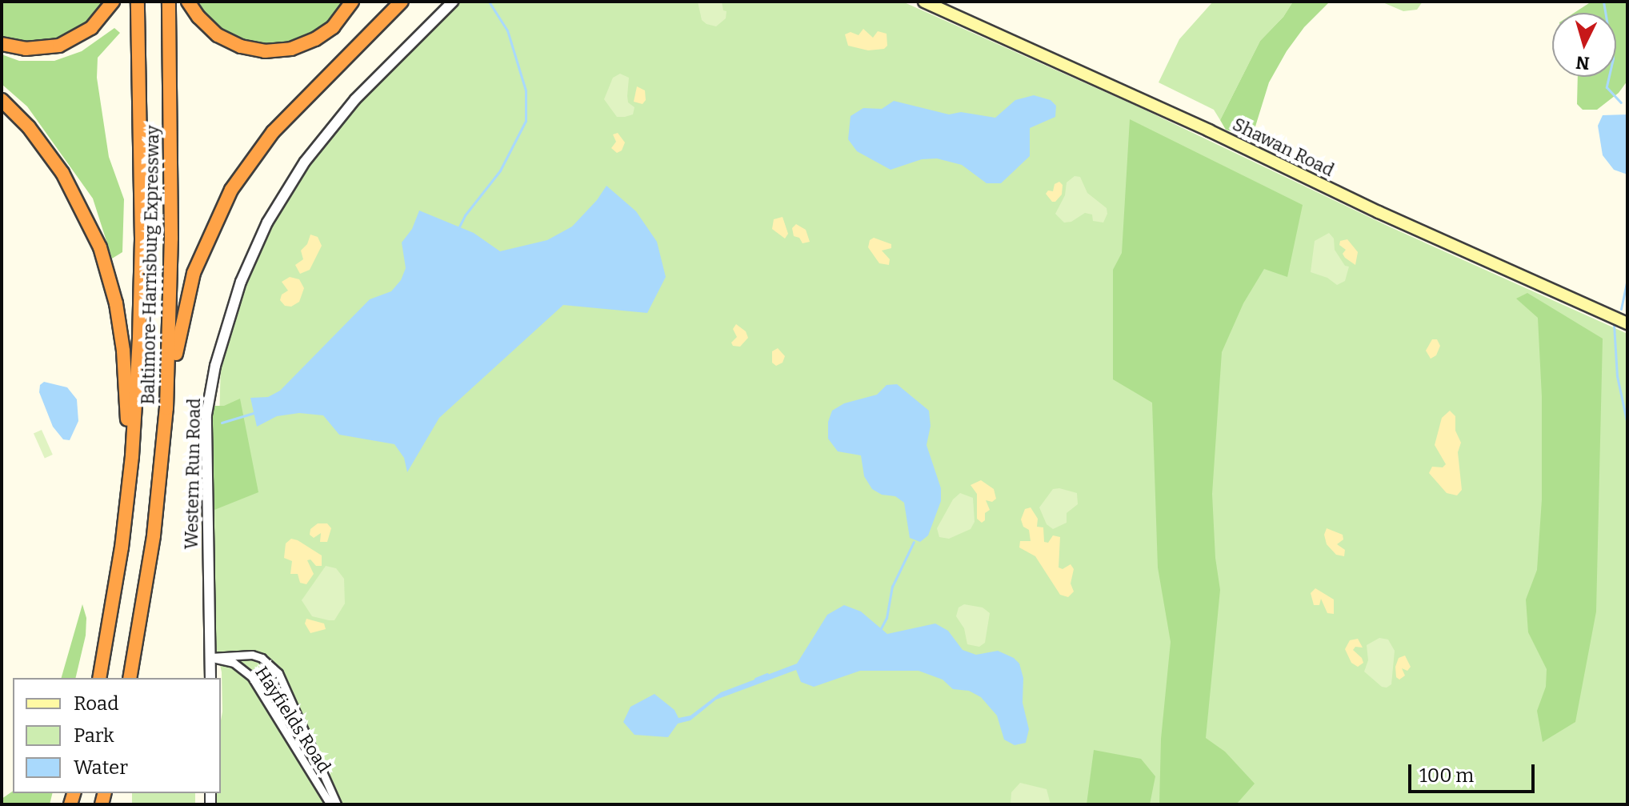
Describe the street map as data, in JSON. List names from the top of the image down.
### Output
{
  "streets": {
    "highway": ["Baltimore-Harrisburg Expressway"],
    "main road": ["Shawan Road"],
    "street": ["Western Run Road", "Hayfields Road"]
  },
  "crossings": [
    ["Western Run Road", "Hayfields Road"]
  ],
  "legend": ["Road", "Park", "Water"],
  "scale_bar": "100 m",
  "north": "bottom"
}
